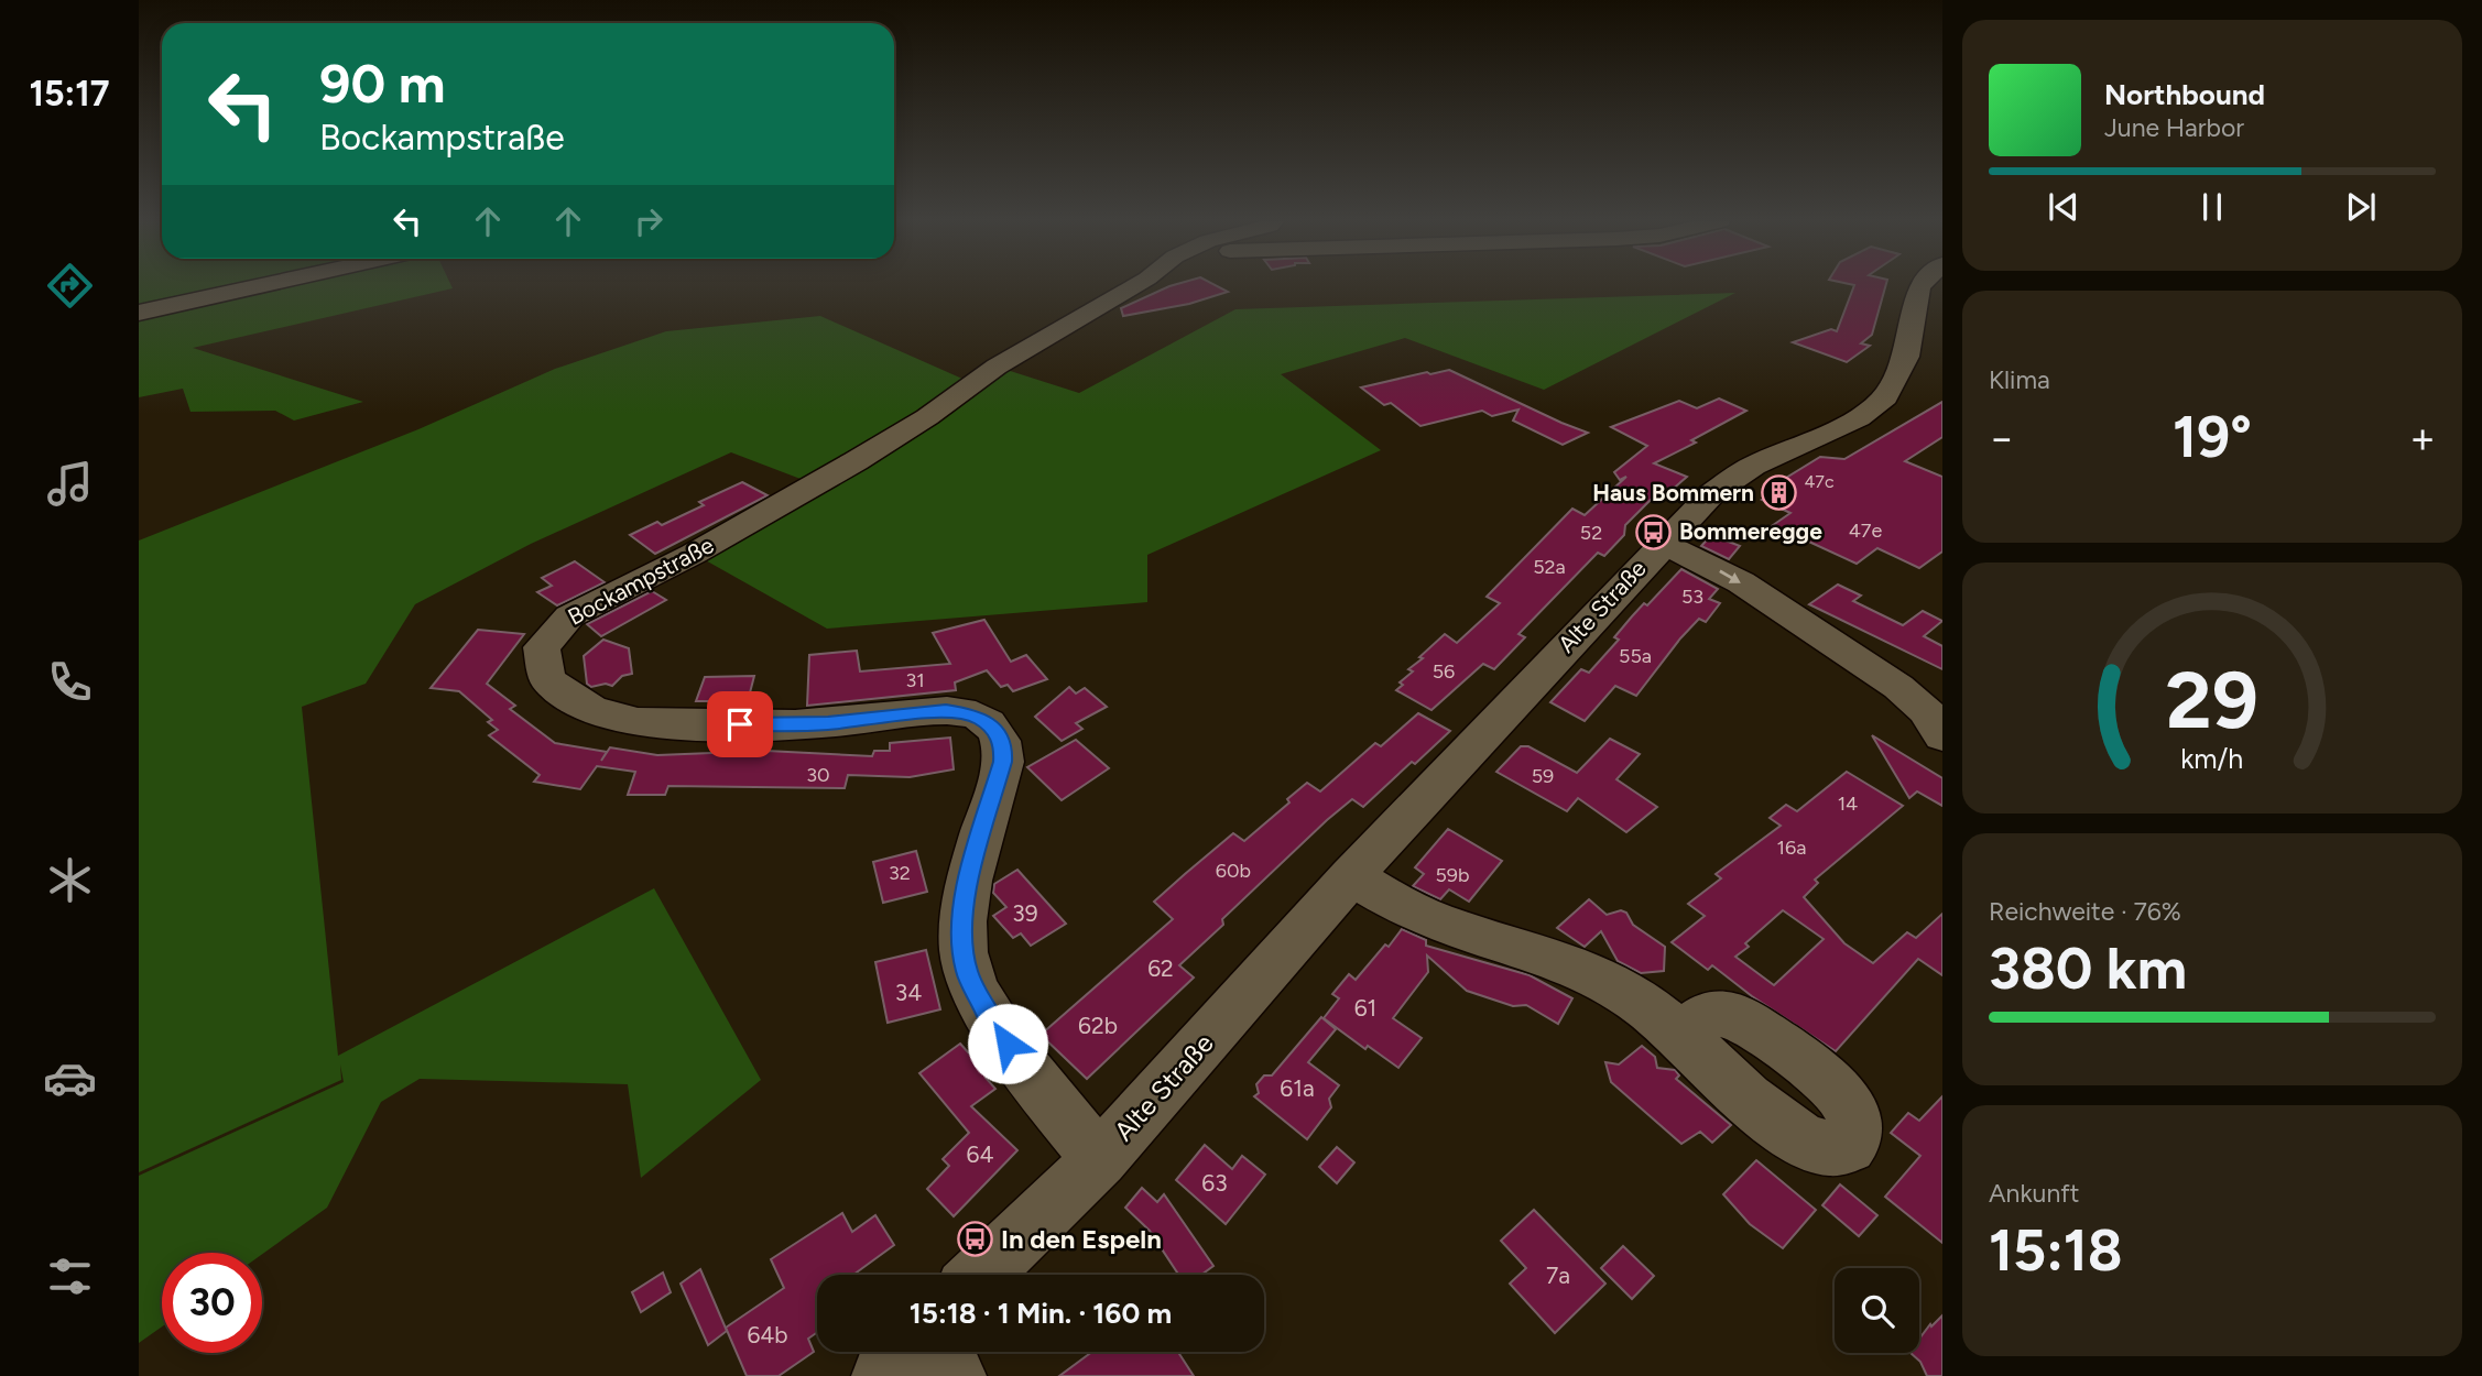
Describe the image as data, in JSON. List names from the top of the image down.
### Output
{
  "streets": {
    "street": ["Bockampstraße", "Alte Straße"]
  },
  "crossings": [
    ["Bockampstraße", "Alte Straße"]
  ],
  "places": {
    "building": ["Haus Bommern"],
    "bus stop": ["Bommeregge", "In den Espeln"]
  },
  "house_numbers": [
    "47c",
    "47e",
    "52",
    "52a",
    "53",
    "55a",
    "56",
    "31",
    "30",
    "59",
    "14",
    "16a",
    "60b",
    "32",
    "59b",
    "39",
    "62",
    "34",
    "61",
    "62b",
    "61a",
    "64",
    "63",
    "7a",
    "64b"
  ],
  "page": {
    "tabs": "15:17",
    "turn": ["90 m", "Bockampstraße"],
    "song": ["Northbound", "June Harbor"],
    "tile": [
      "Klima",
      ["Reichweite · 76%", "380 km"],
      ["Ankunft", "15:18"]
    ],
    "heat": ["−", "19°", "+"],
    "limit": "30",
    "trip": "15:18 · 1 Min. · 160 m",
    "gauge": ["29", "km/h"]
  }
}
